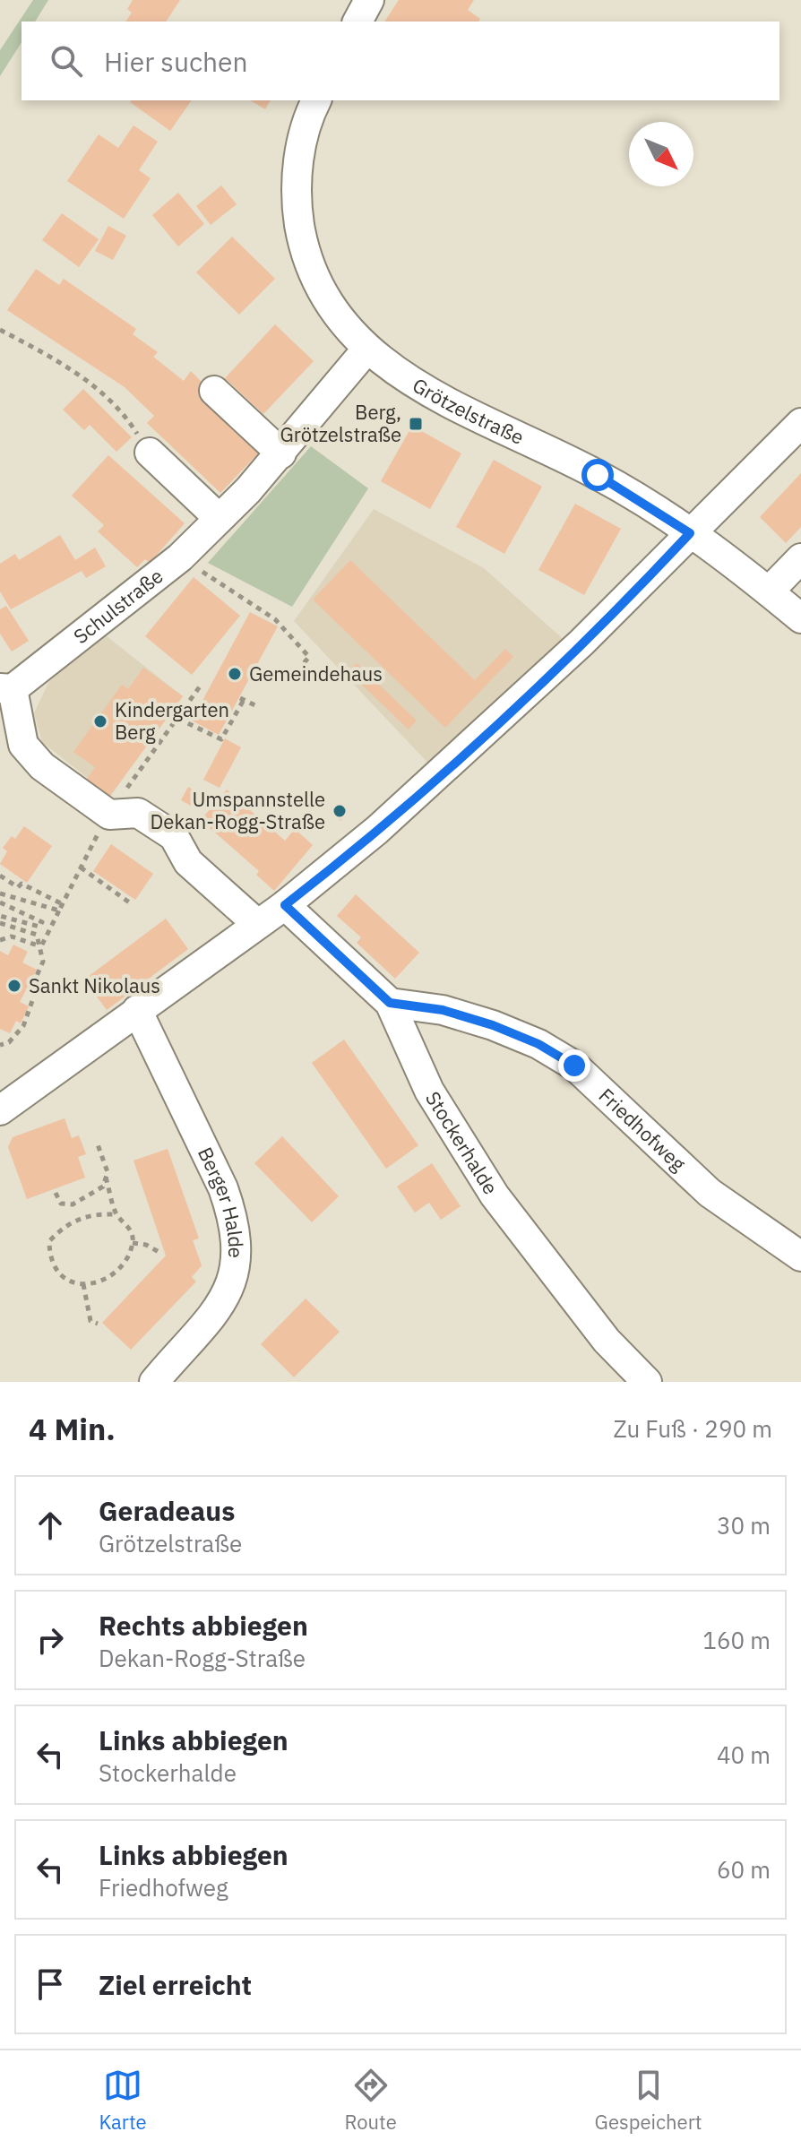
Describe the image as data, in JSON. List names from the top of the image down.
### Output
{
  "streets": {
    "street": [
      "Grötzelstraße",
      "Schulstraße",
      "Friedhofweg",
      "Stockerhalde",
      "Berger Halde"
    ]
  },
  "crossings": [
    ["Grötzelstraße", "Schulstraße"],
    ["Friedhofweg", "Stockerhalde"]
  ],
  "places": {
    "transit": ["Berg, Grötzelstraße"],
    "other": [
      "Gemeindehaus",
      "Kindergarten Berg",
      "Umspannstelle Dekan-Rogg-Straße",
      "Sankt Nikolaus"
    ]
  },
  "north": "bottom right",
  "page": {
    "search": "Hier suchen",
    "heading": ["4 Min.", "Zu Fuß · 290 m"],
    "list": [
      ["Geradeaus", "Grötzelstraße", "30 m"],
      ["Rechts abbiegen", "Dekan-Rogg-Straße", "160 m"],
      ["Links abbiegen", "Stockerhalde", "40 m"],
      ["Links abbiegen", "Friedhofweg", "60 m"],
      "Ziel erreicht"
    ],
    "nav": ["Karte", "Route", "Gespeichert"]
  }
}
